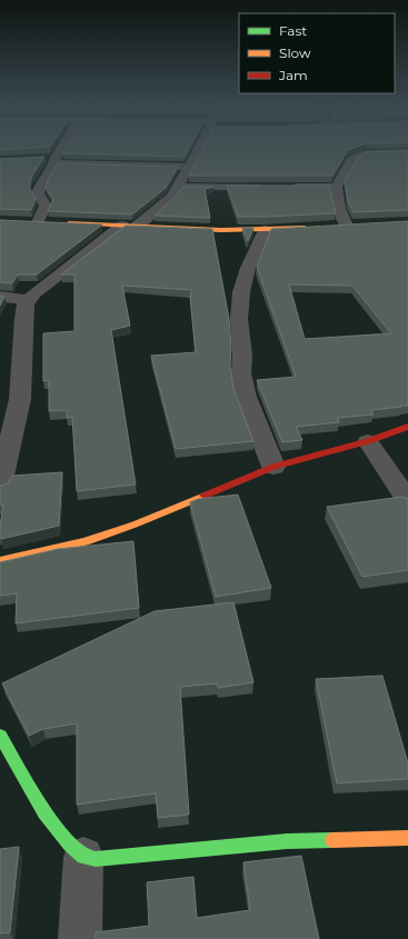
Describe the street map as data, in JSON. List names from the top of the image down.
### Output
{
  "legend": ["Fast", "Slow", "Jam"]
}
